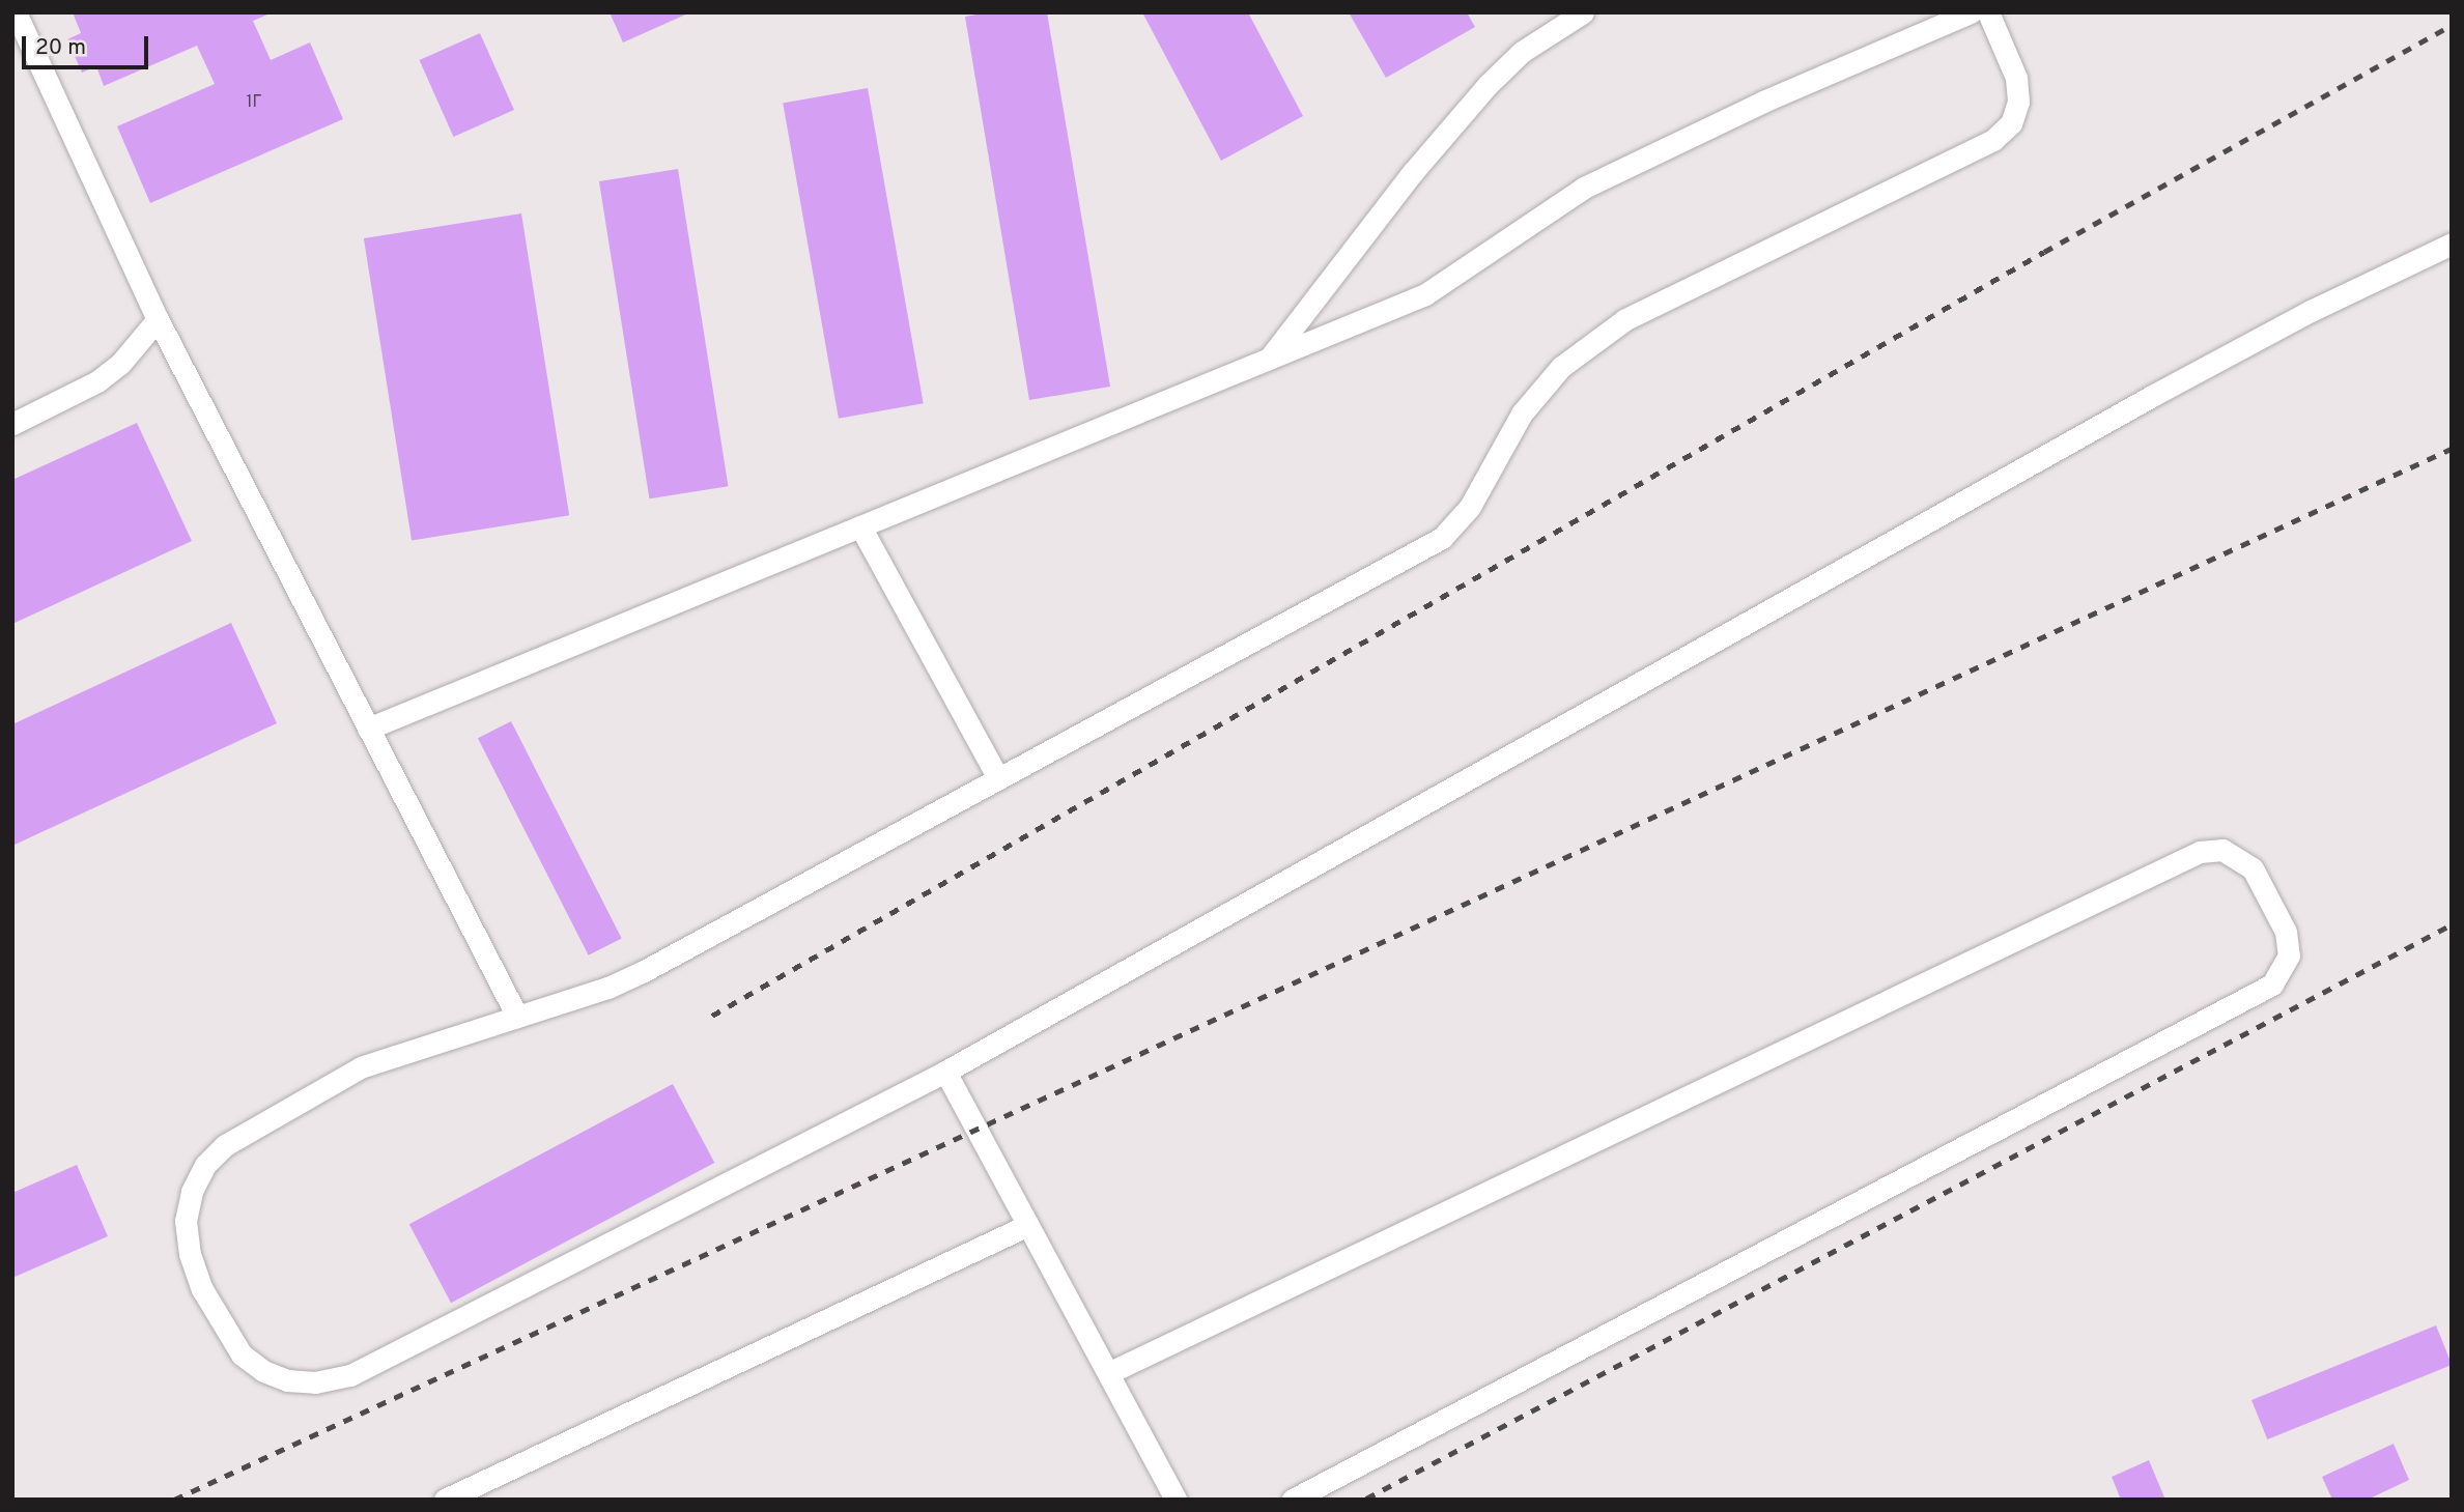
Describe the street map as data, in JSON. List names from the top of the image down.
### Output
{
  "house_numbers": ["1Г"],
  "scale_bar": "20 m"
}
